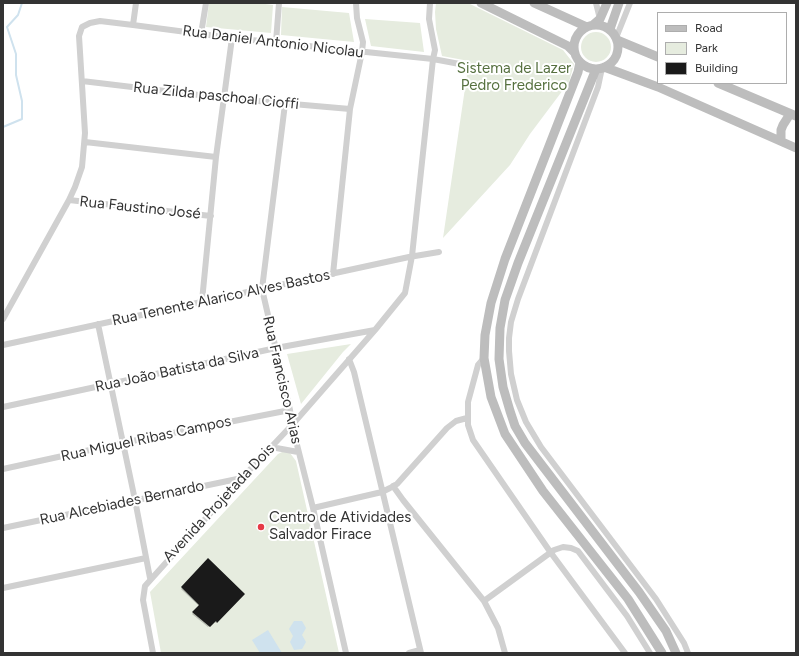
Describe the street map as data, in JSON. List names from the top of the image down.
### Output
{
  "streets": {
    "street": [
      "Rua Daniel Antonio Nicolau",
      "Rua Zilda paschoal Cioffi",
      "Rua Faustino José",
      "Rua Tenente Alarico Alves Bastos",
      "Rua João Batista da Silva",
      "Rua Francisco Arias",
      "Rua Miguel Ribas Campos",
      "Rua Alcebiades Bernardo",
      "Avenida Projetada Dois"
    ]
  },
  "crossings": [
    ["Rua Daniel Antonio Nicolau", "Rua Zilda paschoal Cioffi"],
    ["Rua Daniel Antonio Nicolau", "Avenida Projetada Dois"],
    ["Rua Zilda paschoal Cioffi", "Rua Francisco Arias"],
    ["Rua Tenente Alarico Alves Bastos", "Rua Francisco Arias"],
    ["Rua Tenente Alarico Alves Bastos", "Avenida Projetada Dois"],
    ["Rua João Batista da Silva", "Rua Francisco Arias"],
    ["Rua João Batista da Silva", "Avenida Projetada Dois"],
    ["Rua Francisco Arias", "Rua Miguel Ribas Campos"],
    ["Rua Francisco Arias", "Avenida Projetada Dois"],
    ["Rua Alcebiades Bernardo", "Avenida Projetada Dois"]
  ],
  "parks": ["Sistema de Lazer Pedro Frederico"],
  "places": ["Centro de Atividades Salvador Firace"],
  "legend": ["Road", "Park", "Building"]
}
